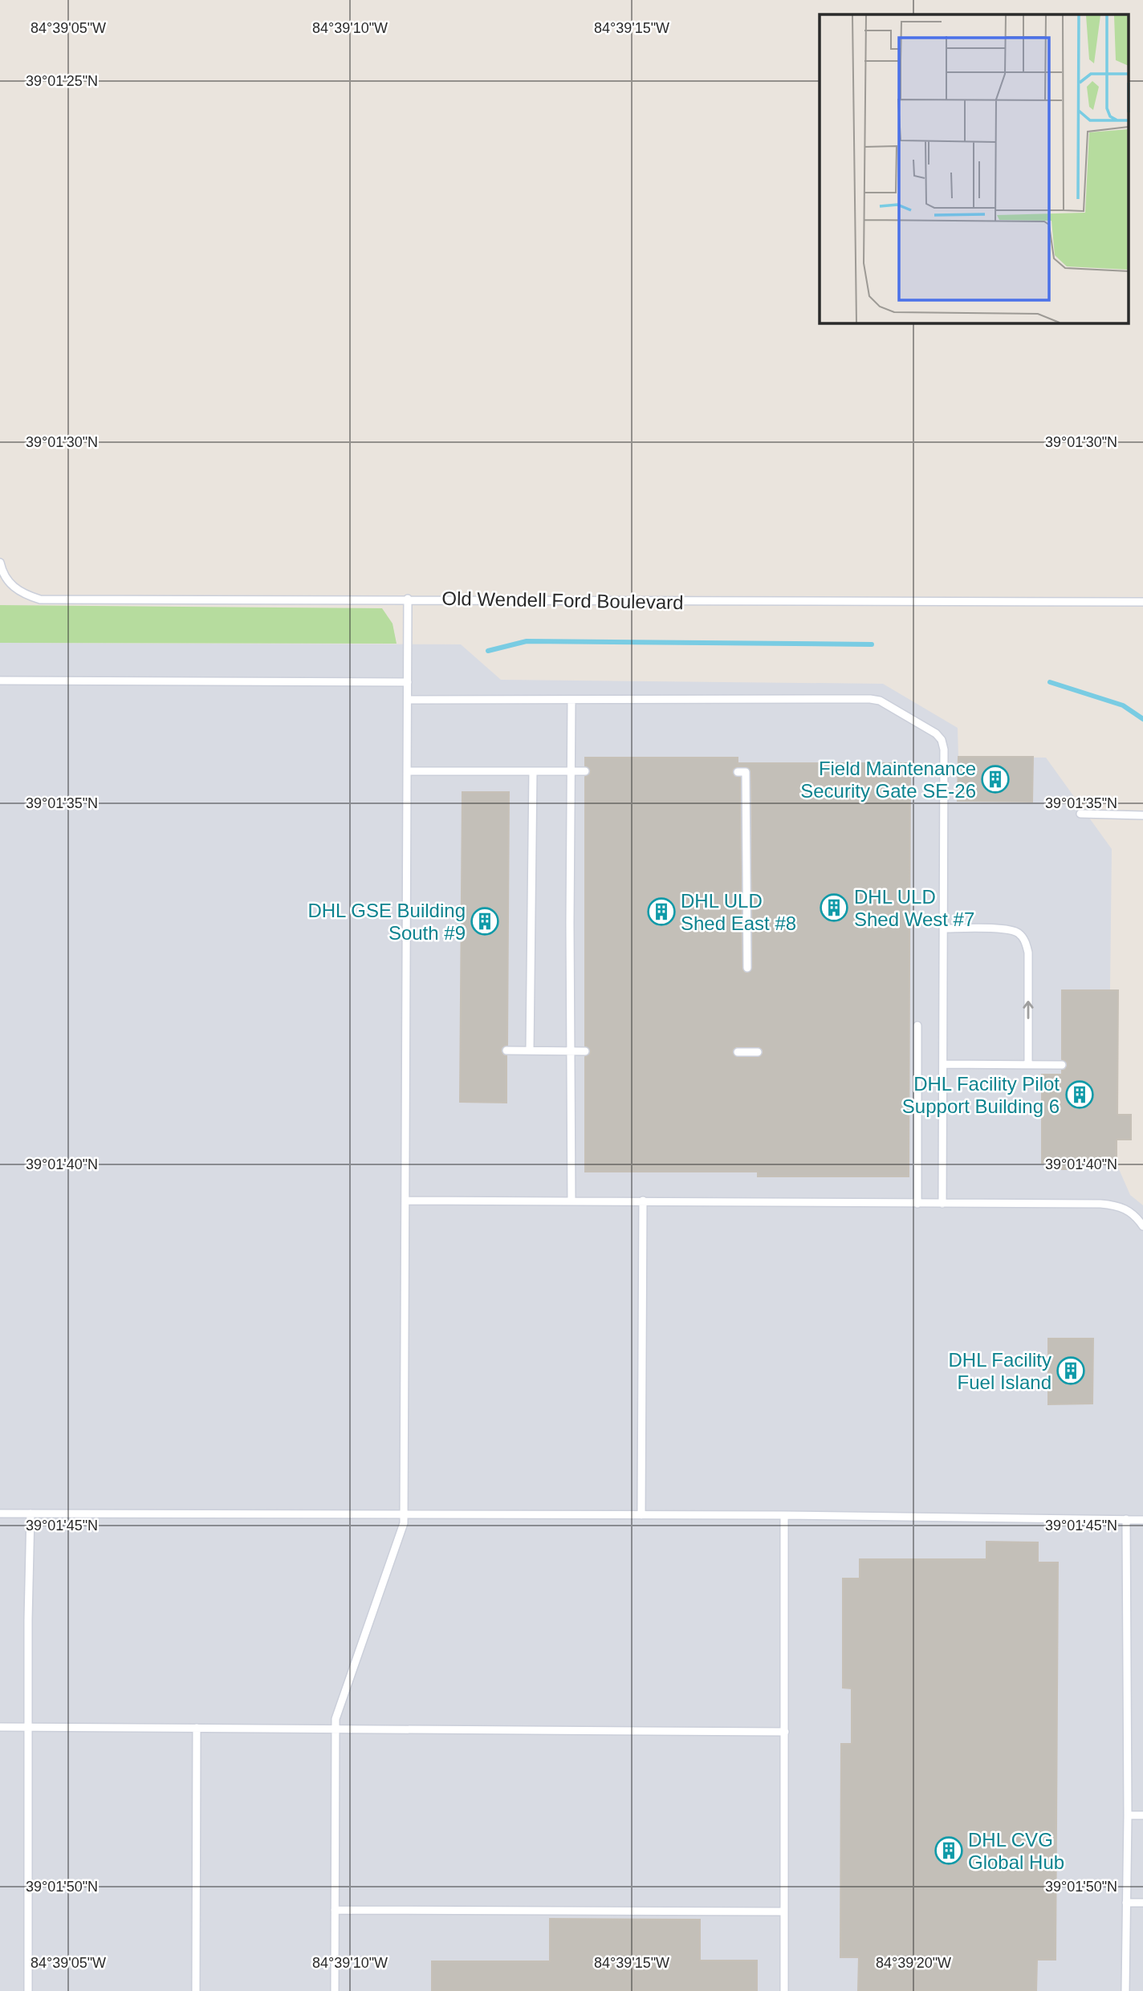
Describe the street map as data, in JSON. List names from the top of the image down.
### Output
{
  "streets": {
    "lane": ["Old Wendell Ford Boulevard"]
  },
  "places": {
    "building": [
      "Field Maintenance Security Gate SE-26",
      "DHL ULD Shed West #7",
      "DHL ULD Shed East #8",
      "DHL GSE Building South #9",
      "DHL Facility Pilot Support Building 6",
      "DHL Facility Fuel Island",
      "DHL CVG Global Hub"
    ]
  },
  "coordinates": [
    "84°39'05\"W",
    "84°39'10\"W",
    "84°39'15\"W",
    "39°01'25\"N",
    "39°01'30\"N",
    "39°01'35\"N",
    "39°01'40\"N",
    "39°01'45\"N",
    "39°01'50\"N",
    "84°39'20\"W"
  ]
}
